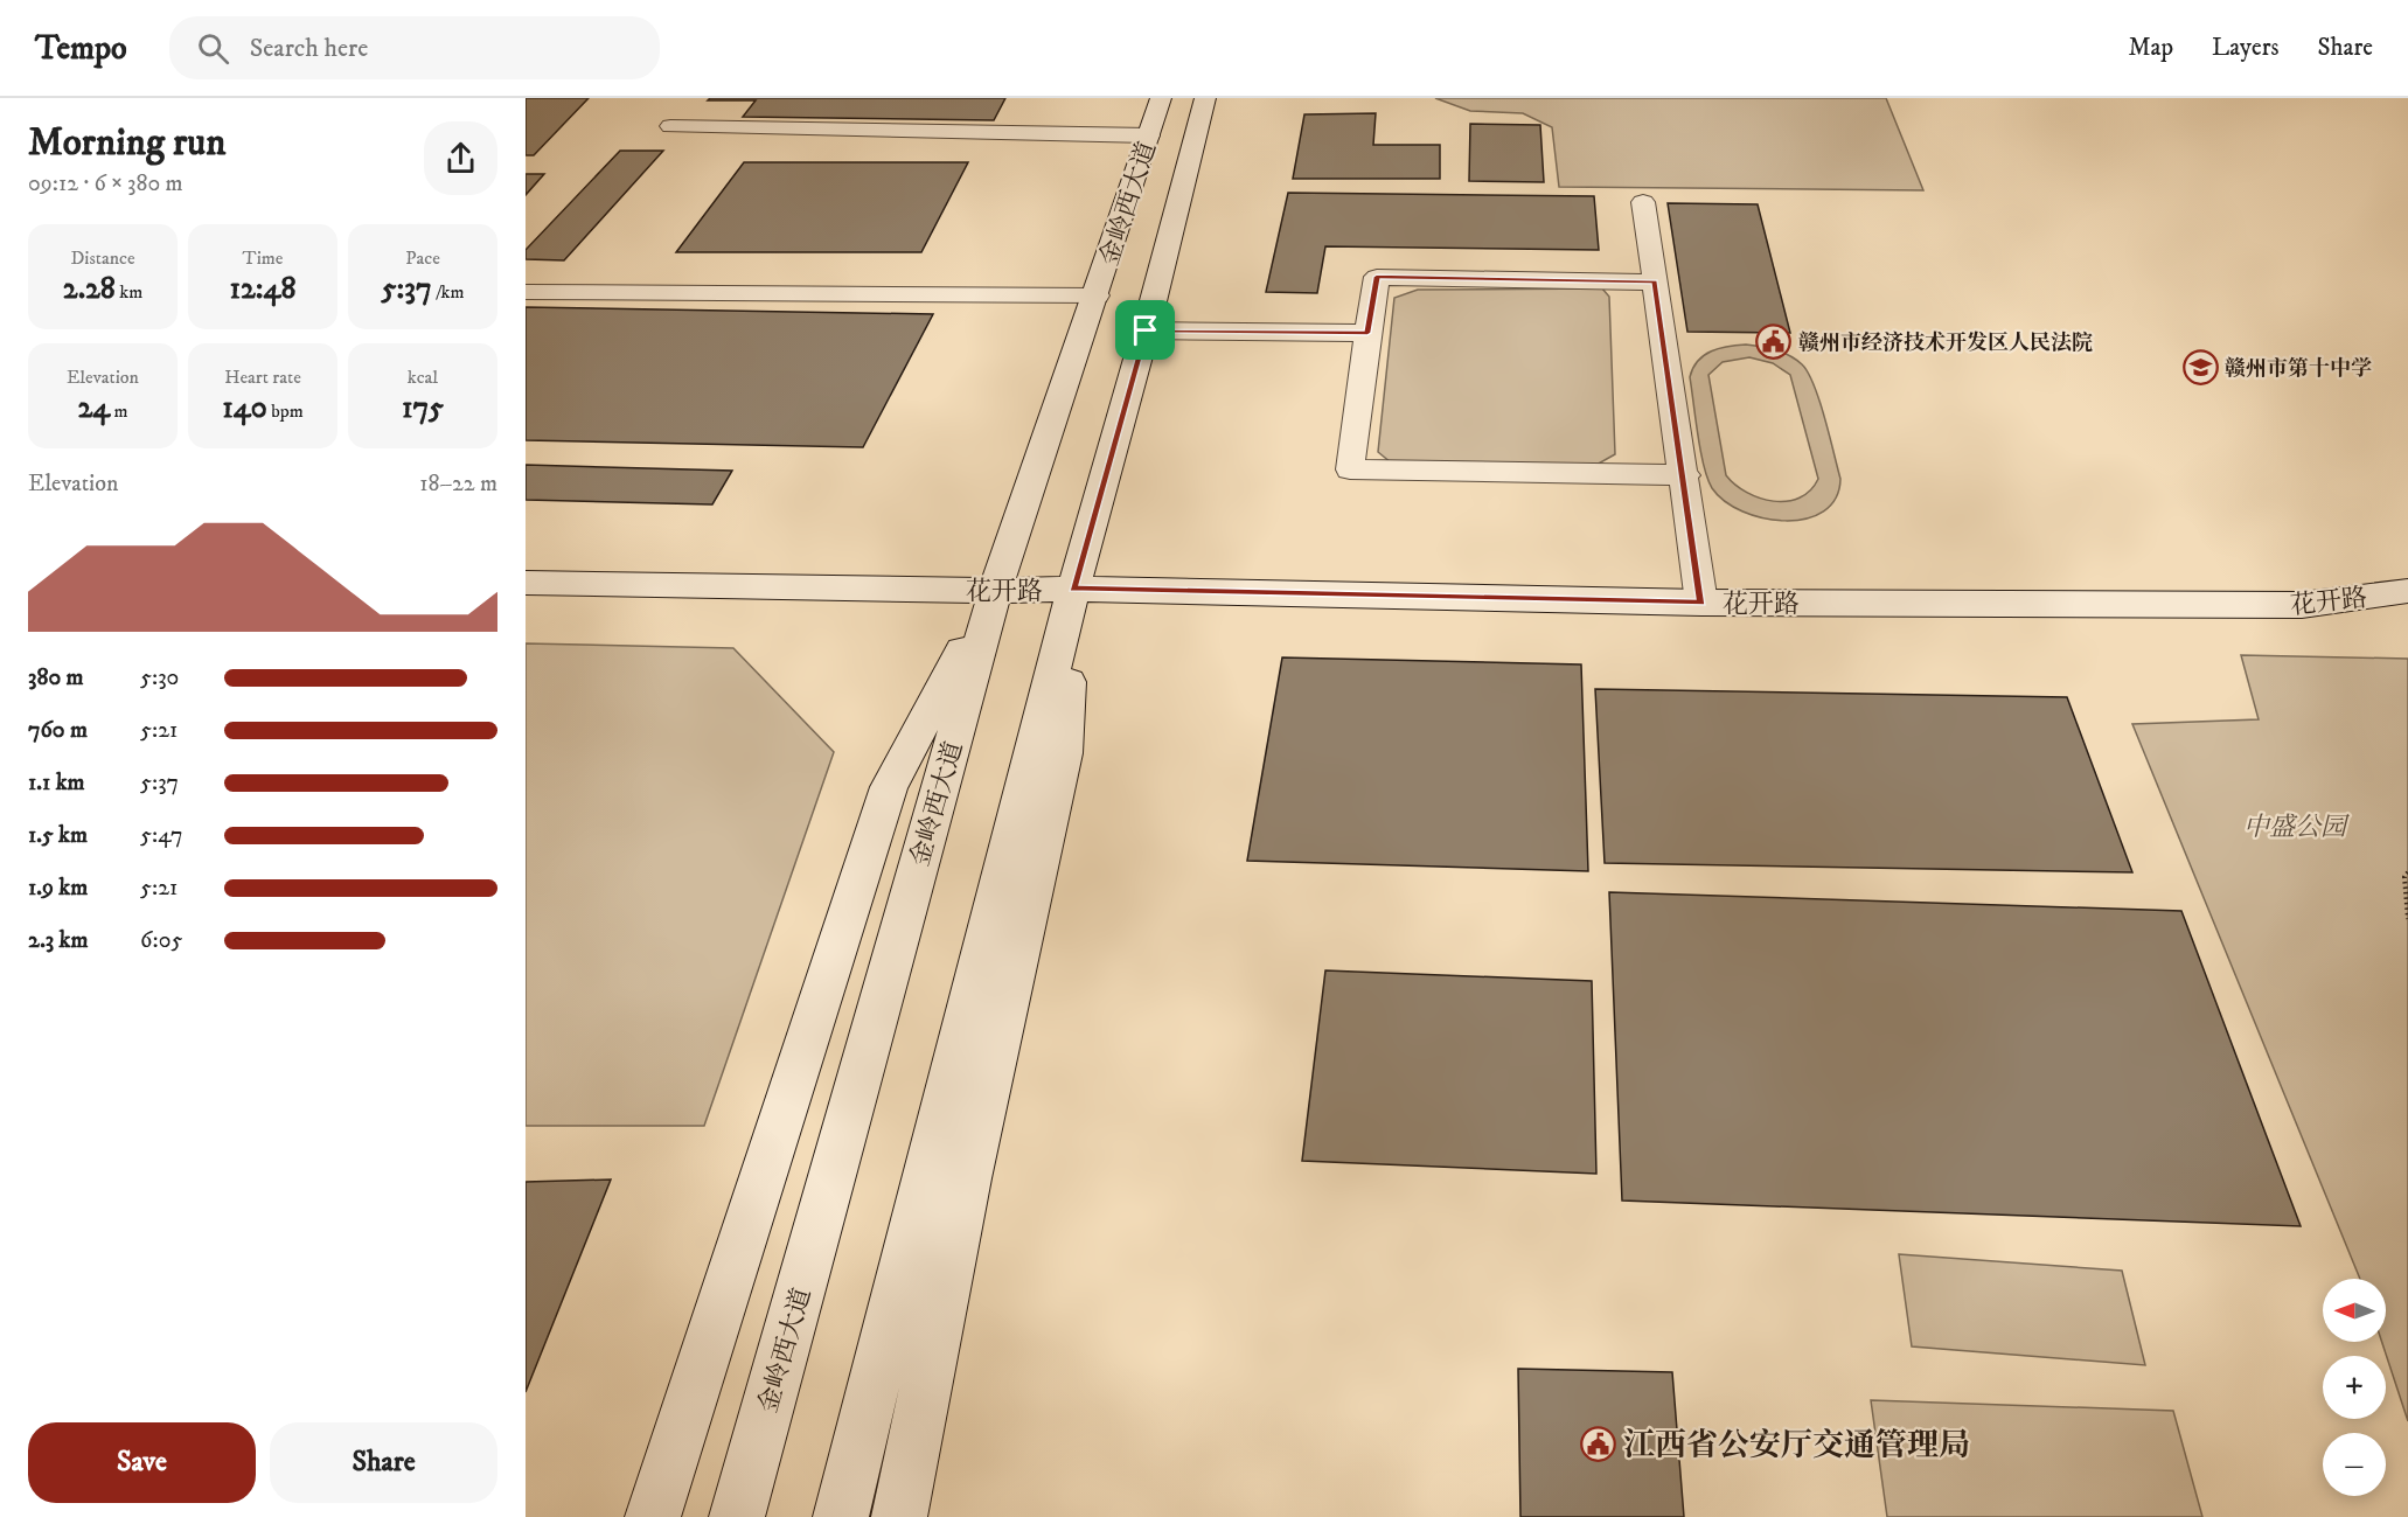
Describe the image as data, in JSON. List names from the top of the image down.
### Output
{
  "streets": {
    "main road": ["金岭西大道", "花开路"]
  },
  "crossings": [
    ["金岭西大道", "花开路"]
  ],
  "parks": ["中盛公园"],
  "places": {
    "public building": ["赣州市经济技术开发区人民法院", "江西省公安厅交通管理局"],
    "school or university": ["赣州市第十中学"]
  },
  "north": "left",
  "page": {
    "header": "Tempo",
    "search": "Search here",
    "nav": ["Map", "Layers", "Share"],
    "heading": ["Morning run", "09:12 · 6 × 380 m"],
    "stats": [
      ["Distance", "2.28 km"],
      ["Time", "12:48"],
      ["Pace", "5:37 /km"],
      ["Elevation", "24 m"],
      ["Heart rate", "140 bpm"],
      ["kcal", "175"]
    ],
    "chart": ["Elevation", "18–22 m"],
    "list": [
      {
        "name": "380 m",
        "note": "5:30"
      },
      {
        "name": "760 m",
        "note": "5:21"
      },
      {
        "name": "1.1 km",
        "note": "5:37"
      },
      {
        "name": "1.5 km",
        "note": "5:47"
      },
      {
        "name": "1.9 km",
        "note": "5:21"
      },
      {
        "name": "2.3 km",
        "note": "6:05"
      }
    ],
    "map_buttons": ["+", "−"],
    "buttons": ["Save", "Share"]
  }
}
